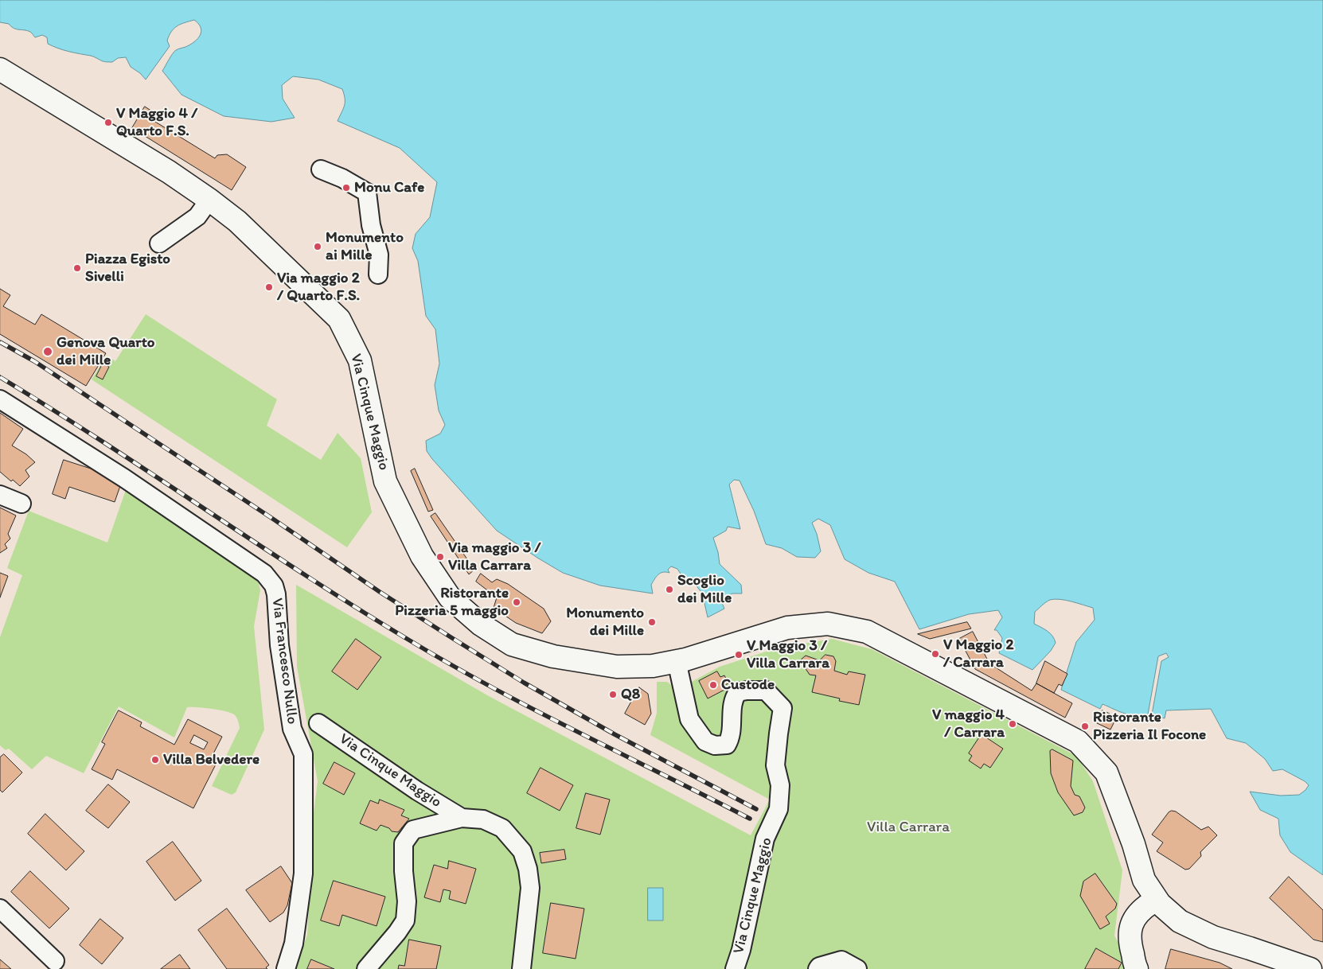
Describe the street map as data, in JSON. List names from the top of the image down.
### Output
{
  "streets": {
    "main road": ["Via Cinque Maggio"],
    "street": ["Via Francesco Nullo"]
  },
  "parks": ["Villa Carrara"],
  "places": [
    "V Maggio 4 / Quarto F.S.",
    "Monu Cafe",
    "Monumento ai Mille",
    "Piazza Egisto Sivelli",
    "Via maggio 2 / Quarto F.S.",
    "Genova Quarto dei Mille",
    "Via maggio 3 / Villa Carrara",
    "Scoglio dei Mille",
    "Ristorante Pizzeria 5 maggio",
    "Monumento dei Mille",
    "V Maggio 2 / Carrara",
    "V Maggio 3 / Villa Carrara",
    "Custode",
    "Q8",
    "V maggio 4 / Carrara",
    "Ristorante Pizzeria Il Focone",
    "Villa Belvedere"
  ]
}
